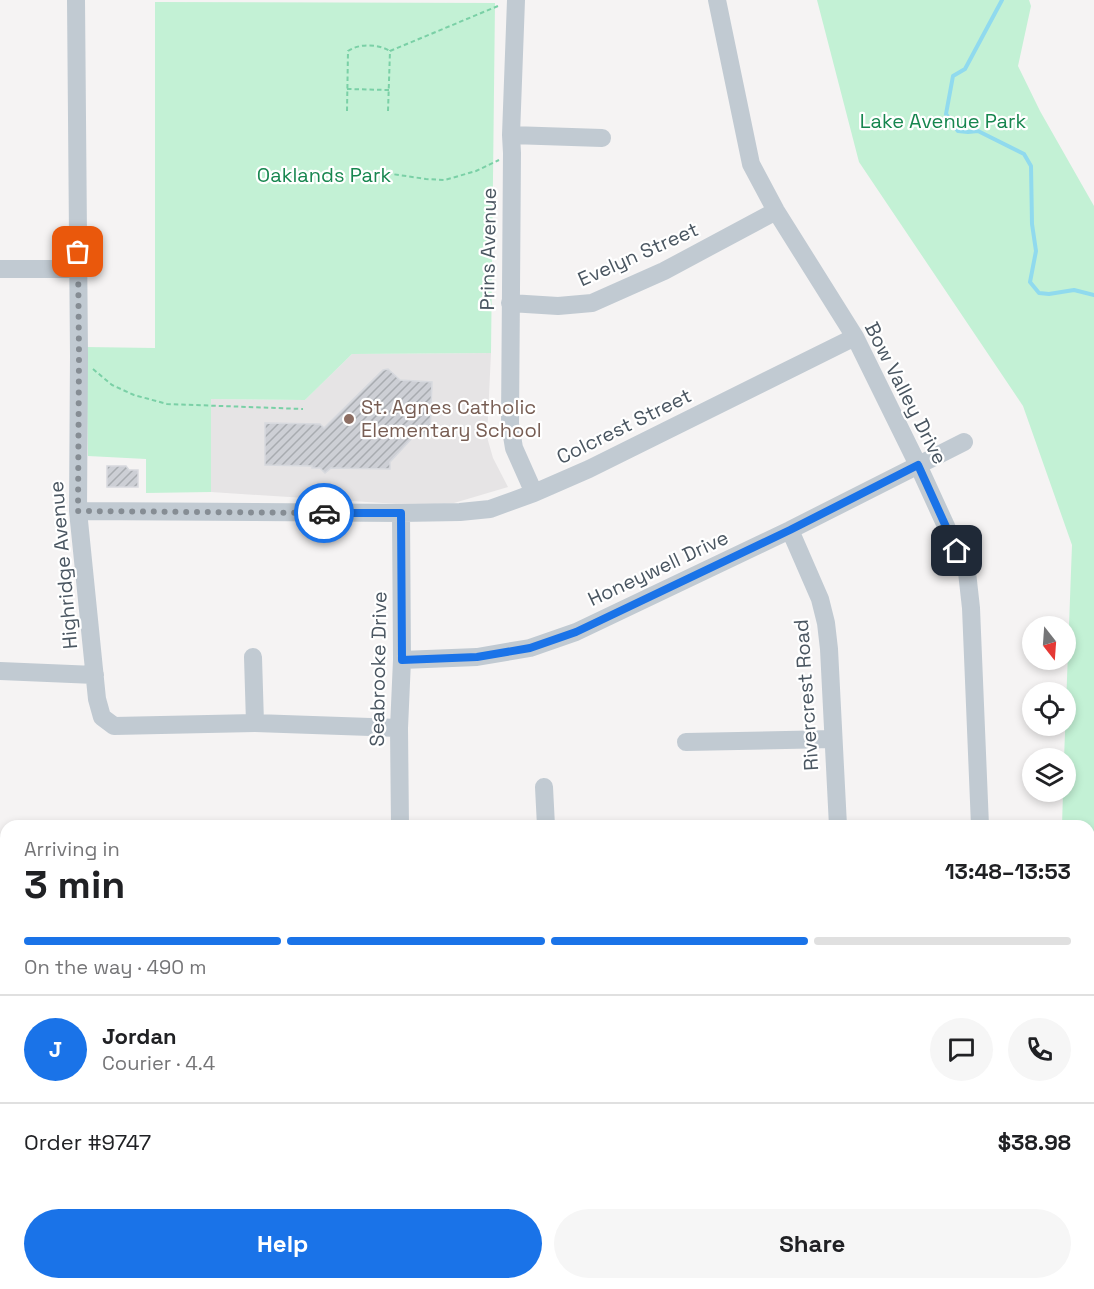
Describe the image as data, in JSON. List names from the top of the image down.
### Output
{
  "streets": {
    "street": [
      "Prins Avenue",
      "Evelyn Street",
      "Bow Valley Drive",
      "Colcrest Street",
      "Highridge Avenue",
      "Honeywell Drive",
      "Seabrooke Drive",
      "Rivercrest Road"
    ]
  },
  "crossings": [
    ["Prins Avenue", "Evelyn Street"],
    ["Prins Avenue", "Colcrest Street"],
    ["Evelyn Street", "Bow Valley Drive"],
    ["Bow Valley Drive", "Colcrest Street"],
    ["Bow Valley Drive", "Honeywell Drive"],
    ["Colcrest Street", "Highridge Avenue"],
    ["Colcrest Street", "Seabrooke Drive"],
    ["Highridge Avenue", "Seabrooke Drive"],
    ["Honeywell Drive", "Seabrooke Drive"],
    ["Honeywell Drive", "Rivercrest Road"]
  ],
  "parks": ["Lake Avenue Park", "Oaklands Park"],
  "places": ["St. Agnes Catholic Elementary School"],
  "north": "bottom",
  "page": {
    "heading": ["3 min", "Arriving in", "13:48–13:53"],
    "panel": [
      "Jordan",
      "Courier · 4.4",
      "Order #9747",
      "$38.98"
    ],
    "bar": "On the way · 490 m",
    "round": "J",
    "buttons": ["Help", "Share"]
  }
}
